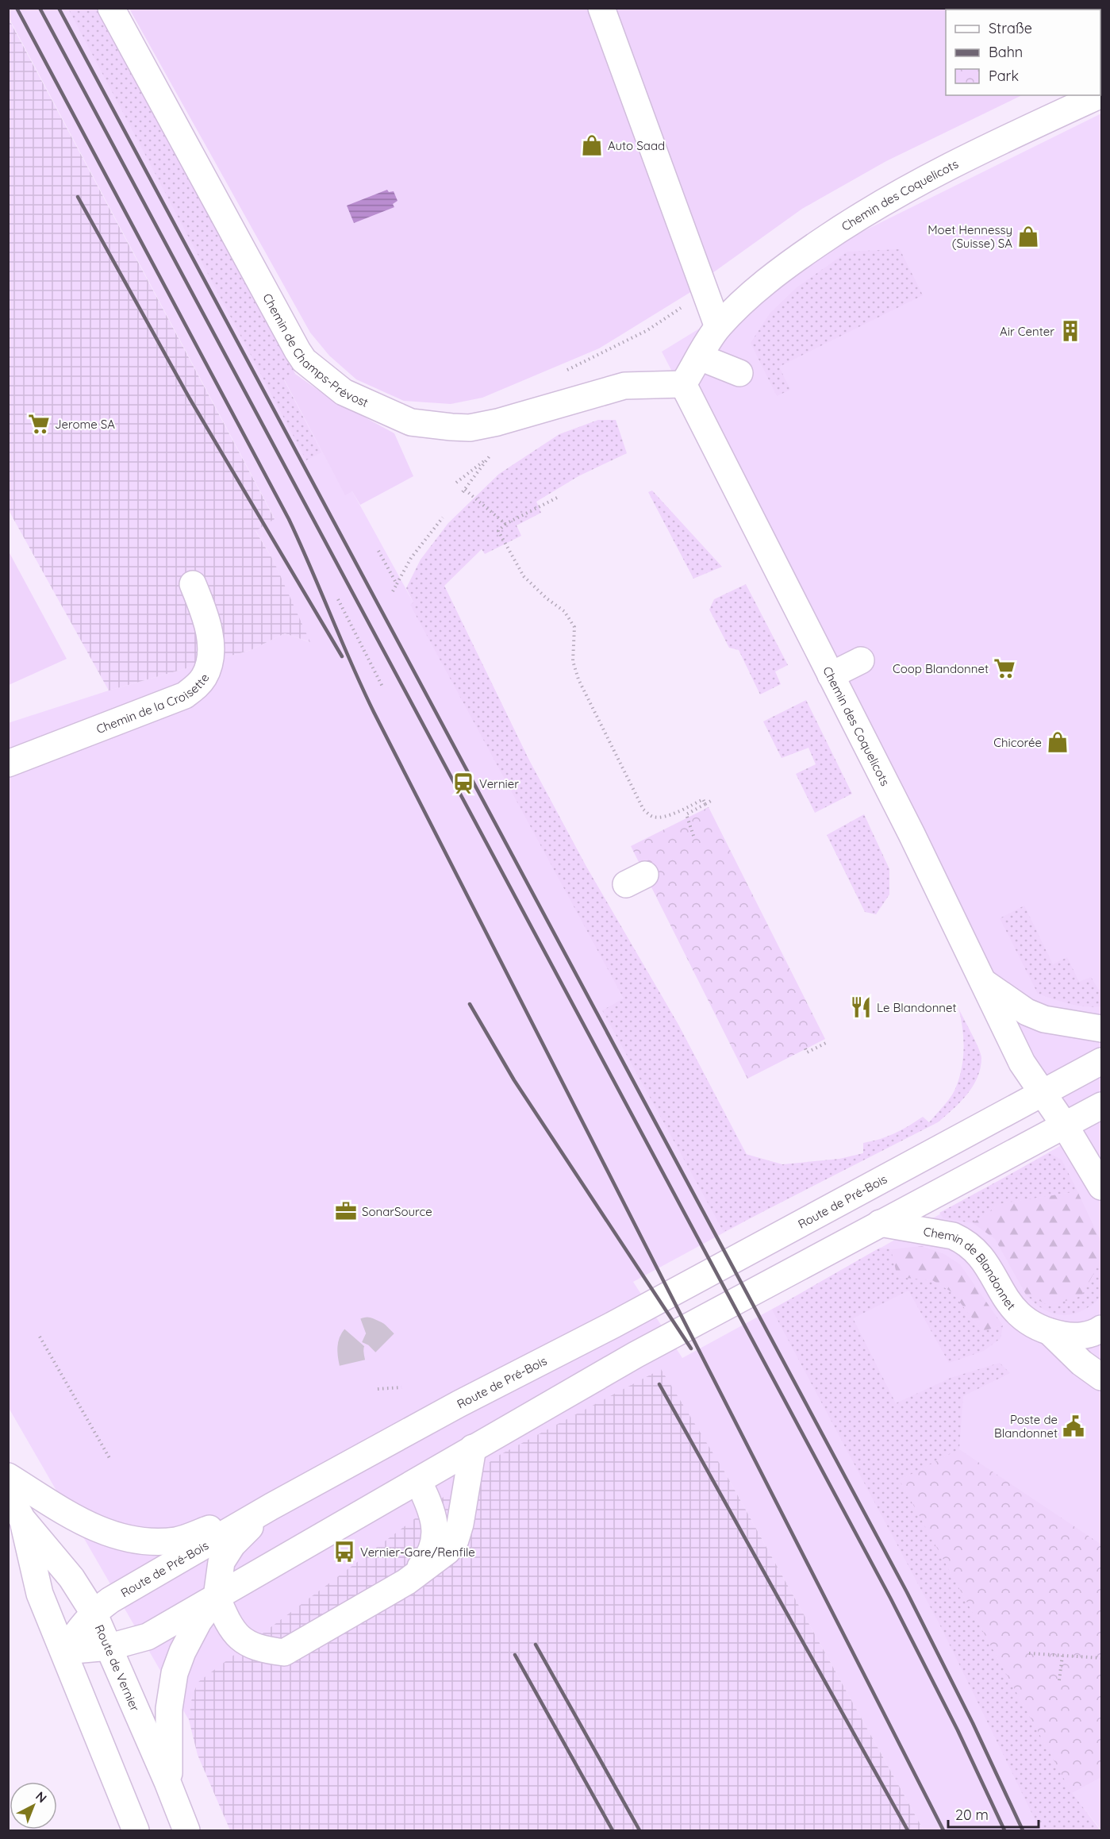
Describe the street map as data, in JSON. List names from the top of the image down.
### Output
{
  "streets": {
    "main road": [
      "Chemin des Coquelicots",
      "Chemin de Champs-Prévost",
      "Chemin de la Croisette",
      "Route de Pré-Bois",
      "Chemin de Blandonnet",
      "Route de Vernier"
    ]
  },
  "crossings": [
    ["Chemin des Coquelicots", "Chemin de Champs-Prévost"],
    ["Chemin des Coquelicots", "Route de Pré-Bois"],
    ["Route de Pré-Bois", "Route de Vernier"]
  ],
  "places": {
    "shop": ["Auto Saad", "Moet Hennessy (Suisse) SA", "Chicorée"],
    "building": ["Air Center"],
    "supermarket": ["Jerome SA", "Coop Blandonnet"],
    "station": ["Vernier"],
    "restaurant": ["Le Blandonnet"],
    "office": ["SonarSource"],
    "public building": ["Poste de Blandonnet"],
    "bus stop": ["Vernier-Gare/Renfile"]
  },
  "legend": ["Straße", "Bahn", "Park"],
  "scale_bar": "20 m",
  "north": "top right"
}
